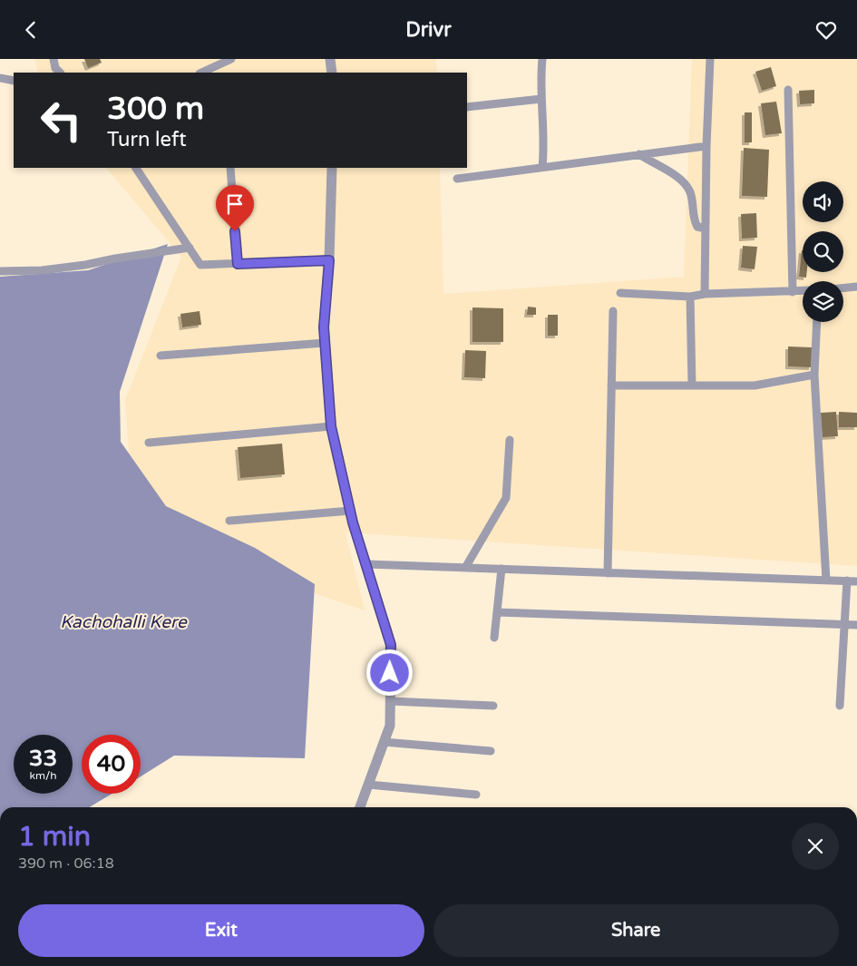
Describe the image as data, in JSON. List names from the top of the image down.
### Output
{
  "water": ["Kachohalli Kere"],
  "page": {
    "header": "Drivr",
    "turn": ["300 m", "Turn left"],
    "speed": "33 km/h",
    "limit": "40",
    "heading": ["1 min", "390 m · 06:18"],
    "buttons": ["Exit", "Share"]
  }
}
